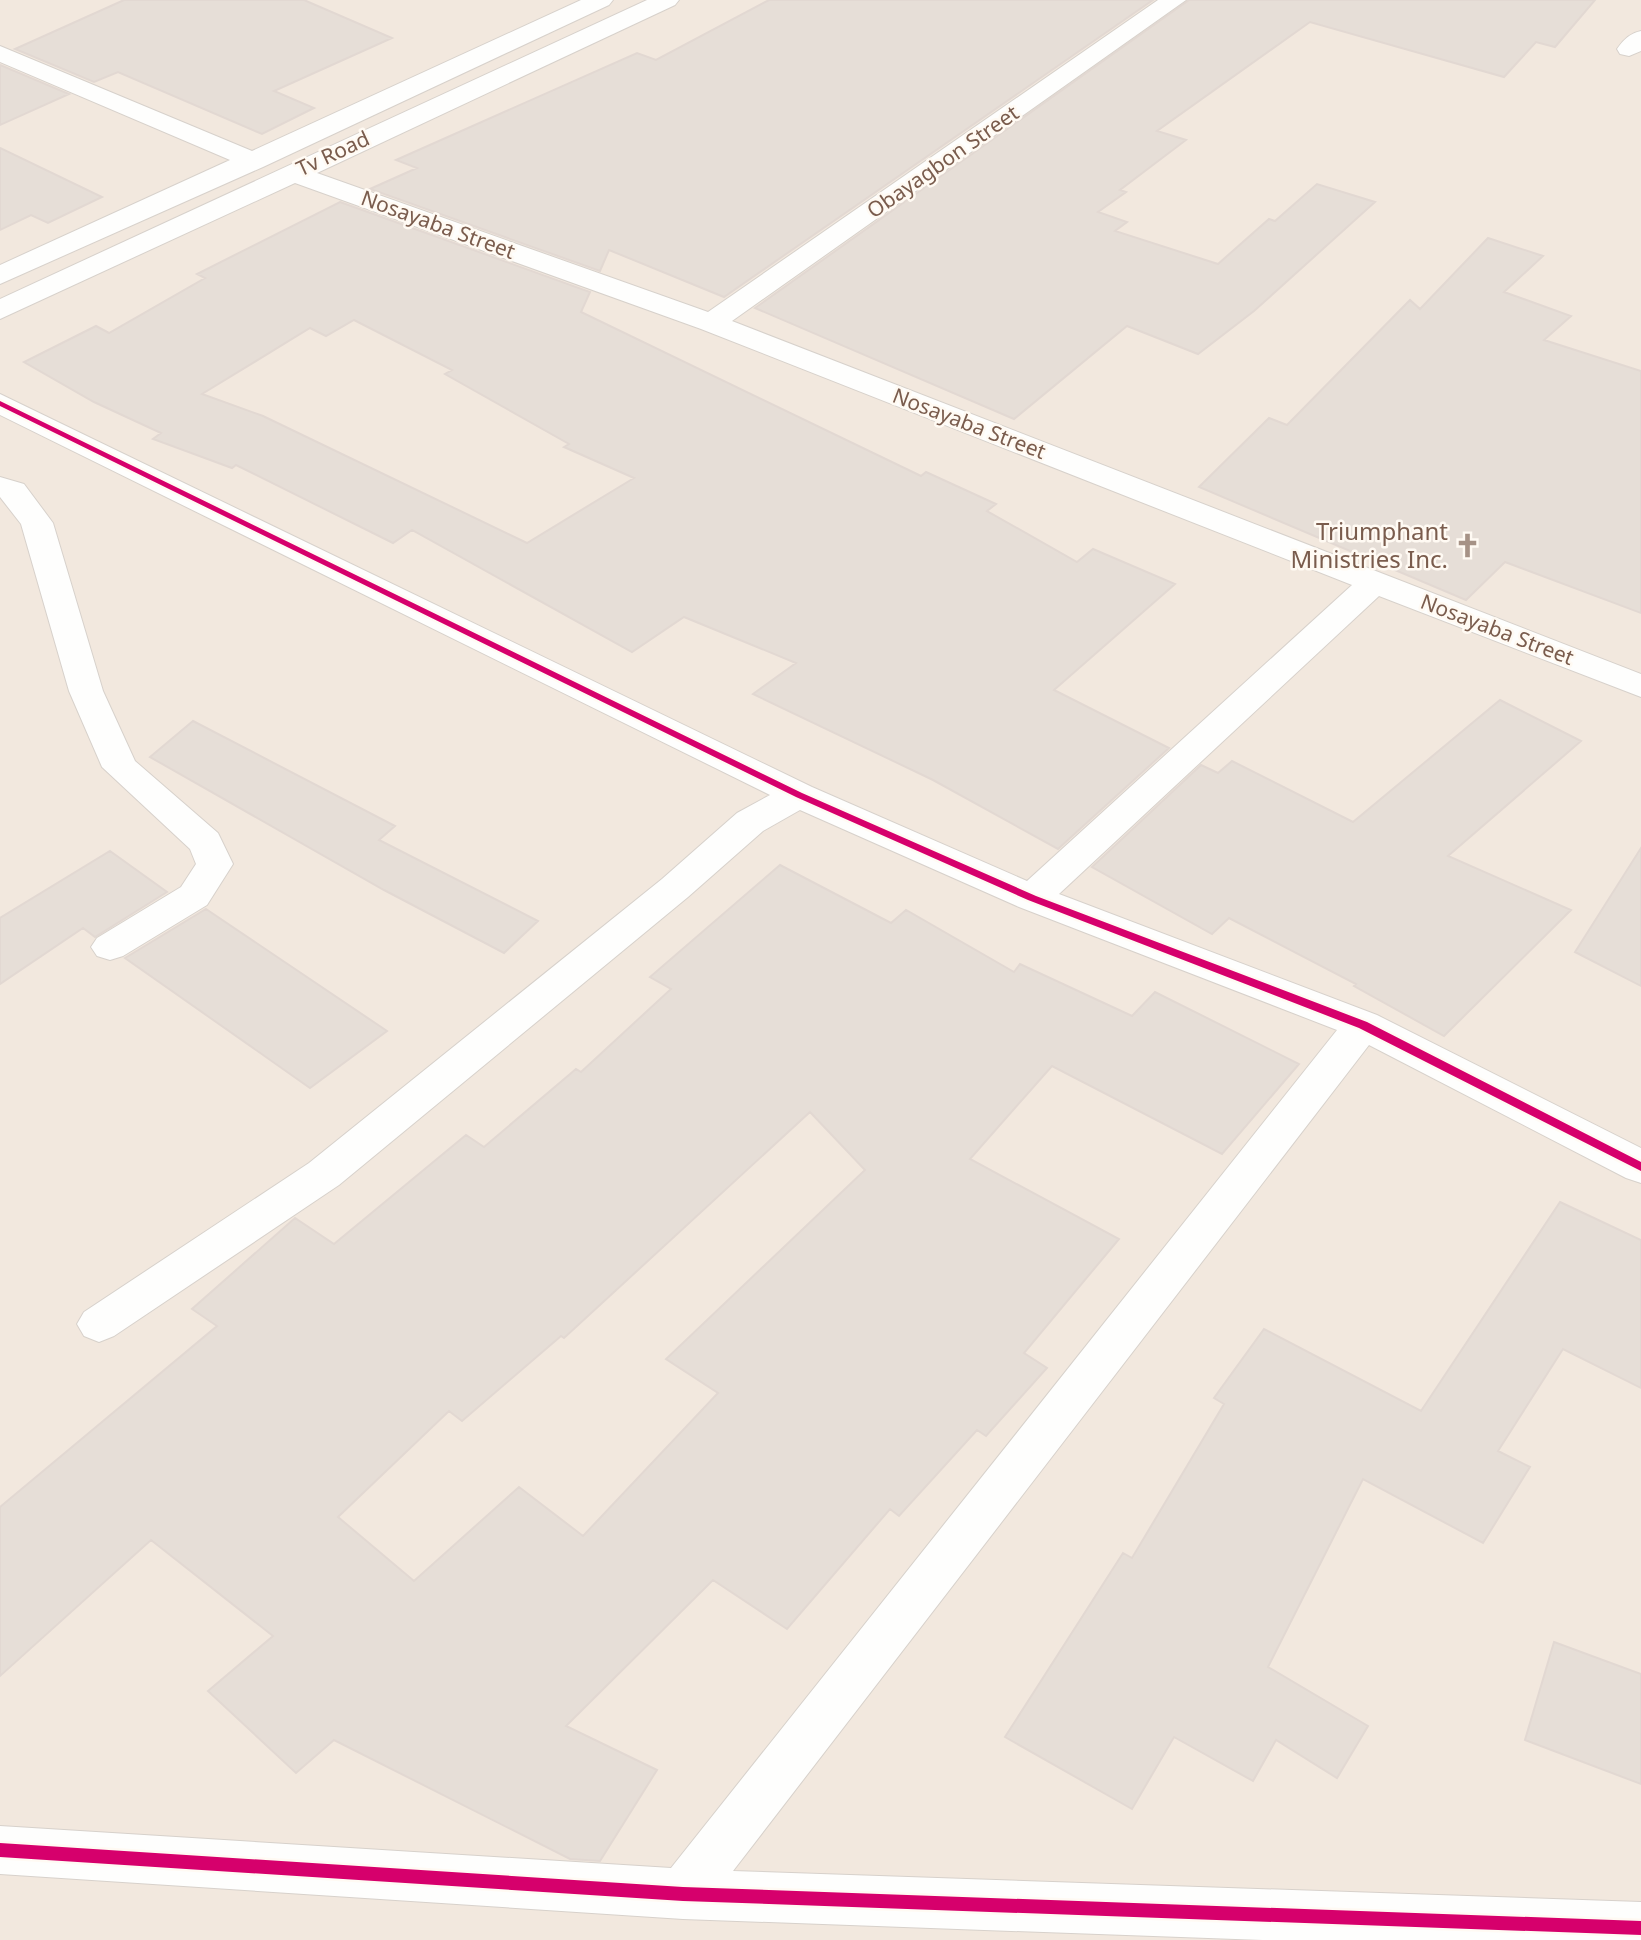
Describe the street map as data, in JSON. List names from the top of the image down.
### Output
{
  "streets": {
    "street": ["Tv Road", "Obayagbon Street", "Nosayaba Street"]
  },
  "crossings": [
    ["Tv Road", "Nosayaba Street"],
    ["Obayagbon Street", "Nosayaba Street"]
  ],
  "places": {
    "church": ["Triumphant Ministries Inc."]
  }
}
